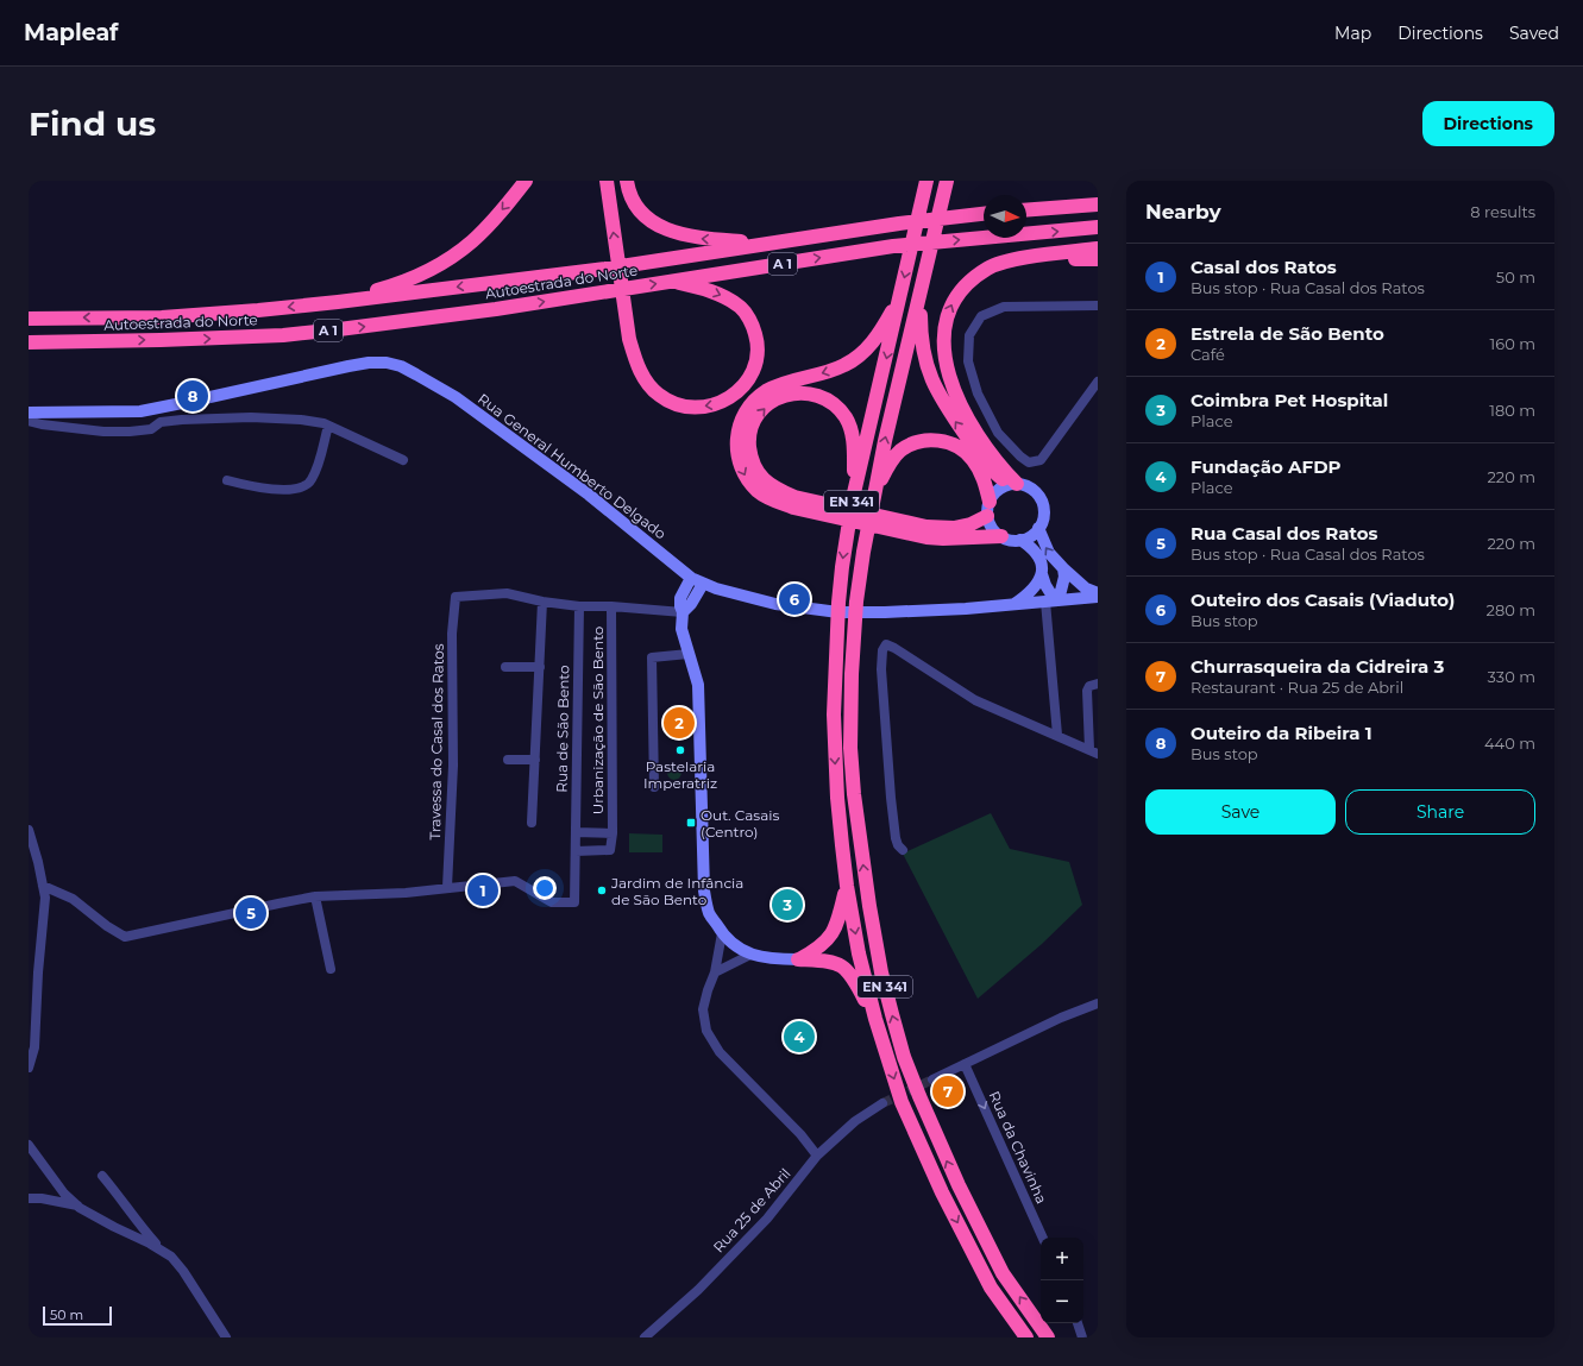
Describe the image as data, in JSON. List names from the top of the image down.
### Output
{
  "streets": {
    "highway": ["A 1", "Autoestrada do Norte", "EN 341"],
    "main road": ["Rua General Humberto Delgado"],
    "street": [
      "Urbanização de São Bento",
      "Rua de São Bento",
      "Travessa do Casal dos Ratos",
      "Rua da Chavinha",
      "Rua 25 de Abril"
    ]
  },
  "crossings": [
    ["Urbanização de São Bento", "Rua de São Bento"],
    ["Rua de São Bento", "Travessa do Casal dos Ratos"]
  ],
  "one_way": ["Rua da Chavinha"],
  "places": {
    "other": ["Pastelaria Imperatriz", "Jardim de Infância de São Bento"],
    "transit": ["Out. Casais (Centro)"]
  },
  "scale_bar": "50 m",
  "north": "right",
  "page": {
    "header": "Mapleaf",
    "nav": ["Map", "Directions", "Saved"],
    "buttons": [
      "Directions",
      ["Save", "Share"]
    ],
    "title": "Find us",
    "heading": ["Nearby", "8 results"],
    "list": [
      {
        "mark": "1",
        "name": "Casal dos Ratos",
        "note": "Bus stop · Rua Casal dos Ratos",
        "value": "50 m"
      },
      {
        "mark": "2",
        "name": "Estrela de São Bento",
        "note": "Café",
        "value": "160 m"
      },
      {
        "mark": "3",
        "name": "Coimbra Pet Hospital",
        "note": "Place",
        "value": "180 m"
      },
      {
        "mark": "4",
        "name": "Fundação AFDP",
        "note": "Place",
        "value": "220 m"
      },
      {
        "mark": "5",
        "name": "Rua Casal dos Ratos",
        "note": "Bus stop · Rua Casal dos Ratos",
        "value": "220 m"
      },
      {
        "mark": "6",
        "name": "Outeiro dos Casais (Viaduto)",
        "note": "Bus stop",
        "value": "280 m"
      },
      {
        "mark": "7",
        "name": "Churrasqueira da Cidreira 3",
        "note": "Restaurant · Rua 25 de Abril",
        "value": "330 m"
      },
      {
        "mark": "8",
        "name": "Outeiro da Ribeira 1",
        "note": "Bus stop",
        "value": "440 m"
      }
    ],
    "pins": [
      "8",
      "6",
      "2",
      "1",
      "3",
      "5",
      "4",
      "7"
    ],
    "map_buttons": ["+", "−"],
    "scale": "50 m"
  }
}
